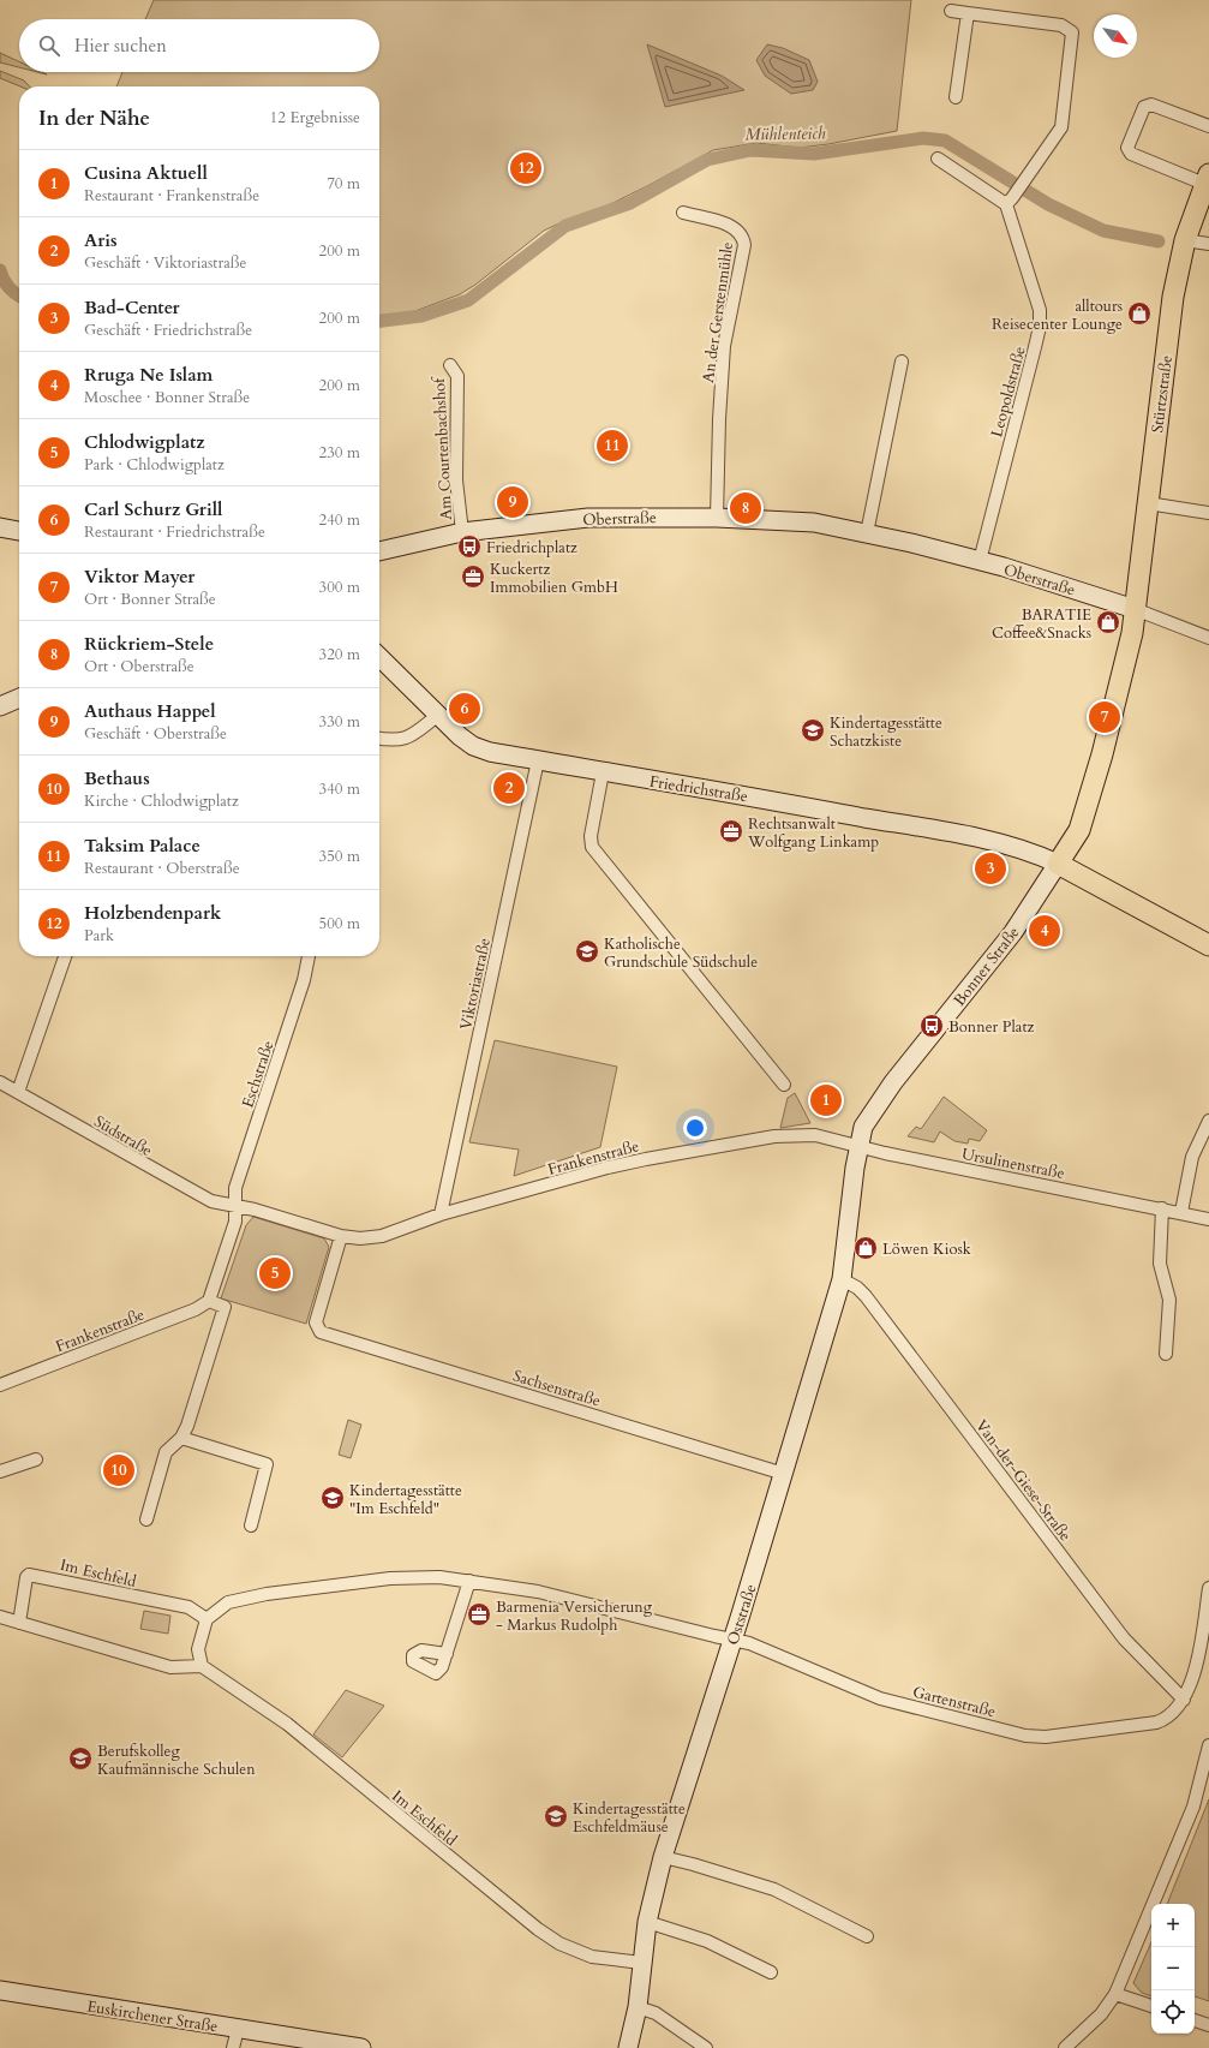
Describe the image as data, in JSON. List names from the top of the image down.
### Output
{
  "streets": {
    "main road": ["Stürtzstraße", "Bonner Straße"],
    "street": [
      "An der Gerstenmühle",
      "Leopoldstraße",
      "Am Courtenbachshof",
      "Oberstraße",
      "Friedrichstraße",
      "Viktoriastraße",
      "Eschstraße",
      "Südstraße",
      "Frankenstraße",
      "Ursulinenstraße",
      "Sachsenstraße",
      "Van-der-Giese-Straße",
      "Im Eschfeld",
      "Oststraße",
      "Gartenstraße",
      "Euskirchener Straße"
    ]
  },
  "crossings": [
    ["An der Gerstenmühle", "Oberstraße"],
    ["Leopoldstraße", "Oberstraße"],
    ["Stürtzstraße", "Oberstraße"],
    ["Stürtzstraße", "Bonner Straße"],
    ["Am Courtenbachshof", "Oberstraße"],
    ["Oberstraße", "Bonner Straße"],
    ["Friedrichstraße", "Bonner Straße"],
    ["Friedrichstraße", "Viktoriastraße"],
    ["Bonner Straße", "Frankenstraße"],
    ["Bonner Straße", "Ursulinenstraße"],
    ["Bonner Straße", "Oststraße"],
    ["Viktoriastraße", "Frankenstraße"],
    ["Eschstraße", "Südstraße"],
    ["Eschstraße", "Frankenstraße"],
    ["Südstraße", "Frankenstraße"],
    ["Südstraße", "Sachsenstraße"],
    ["Frankenstraße", "Ursulinenstraße"],
    ["Frankenstraße", "Sachsenstraße"],
    ["Frankenstraße", "Oststraße"],
    ["Ursulinenstraße", "Oststraße"],
    ["Sachsenstraße", "Oststraße"],
    ["Van-der-Giese-Straße", "Oststraße"],
    ["Van-der-Giese-Straße", "Gartenstraße"],
    ["Im Eschfeld", "Oststraße"],
    ["Oststraße", "Gartenstraße"]
  ],
  "water": ["Mühlenteich"],
  "places": {
    "shop": ["alltours Reisecenter Lounge", "BARATIE Coffee&Snacks", "Löwen Kiosk"],
    "bus stop": ["Friedrichplatz", "Bonner Platz"],
    "office": ["Kuckertz Immobilien GmbH", "Rechtsanwalt Wolfgang Linkamp", "Barmenia Versicherung - Markus Rudolph"],
    "school or university": [
      "Kindertagesstätte Schatzkiste",
      "Katholische Grundschule Südschule",
      "Kindertagesstätte \"Im Eschfeld\"",
      "Berufskolleg Kaufmännische Schulen",
      "Kindertagesstätte Eschfeldmäuse"
    ]
  },
  "north": "bottom right",
  "page": {
    "search": "Hier suchen",
    "heading": ["In der Nähe", "12 Ergebnisse"],
    "list": [
      {
        "mark": "1",
        "name": "Cusina Aktuell",
        "note": "Restaurant · Frankenstraße",
        "value": "70 m"
      },
      {
        "mark": "2",
        "name": "Aris",
        "note": "Geschäft · Viktoriastraße",
        "value": "200 m"
      },
      {
        "mark": "3",
        "name": "Bad-Center",
        "note": "Geschäft · Friedrichstraße",
        "value": "200 m"
      },
      {
        "mark": "4",
        "name": "Rruga Ne Islam",
        "note": "Moschee · Bonner Straße",
        "value": "200 m"
      },
      {
        "mark": "5",
        "name": "Chlodwigplatz",
        "note": "Park · Chlodwigplatz",
        "value": "230 m"
      },
      {
        "mark": "6",
        "name": "Carl Schurz Grill",
        "note": "Restaurant · Friedrichstraße",
        "value": "240 m"
      },
      {
        "mark": "7",
        "name": "Viktor Mayer",
        "note": "Ort · Bonner Straße",
        "value": "300 m"
      },
      {
        "mark": "8",
        "name": "Rückriem-Stele",
        "note": "Ort · Oberstraße",
        "value": "320 m"
      },
      {
        "mark": "9",
        "name": "Authaus Happel",
        "note": "Geschäft · Oberstraße",
        "value": "330 m"
      },
      {
        "mark": "10",
        "name": "Bethaus",
        "note": "Kirche · Chlodwigplatz",
        "value": "340 m"
      },
      {
        "mark": "11",
        "name": "Taksim Palace",
        "note": "Restaurant · Oberstraße",
        "value": "350 m"
      },
      {
        "mark": "12",
        "name": "Holzbendenpark",
        "note": "Park",
        "value": "500 m"
      }
    ],
    "pins": [
      "12",
      "11",
      "9",
      "8",
      "6",
      "7",
      "2",
      "3",
      "4",
      "1",
      "5",
      "10"
    ],
    "map_buttons": ["+", "−"]
  }
}
